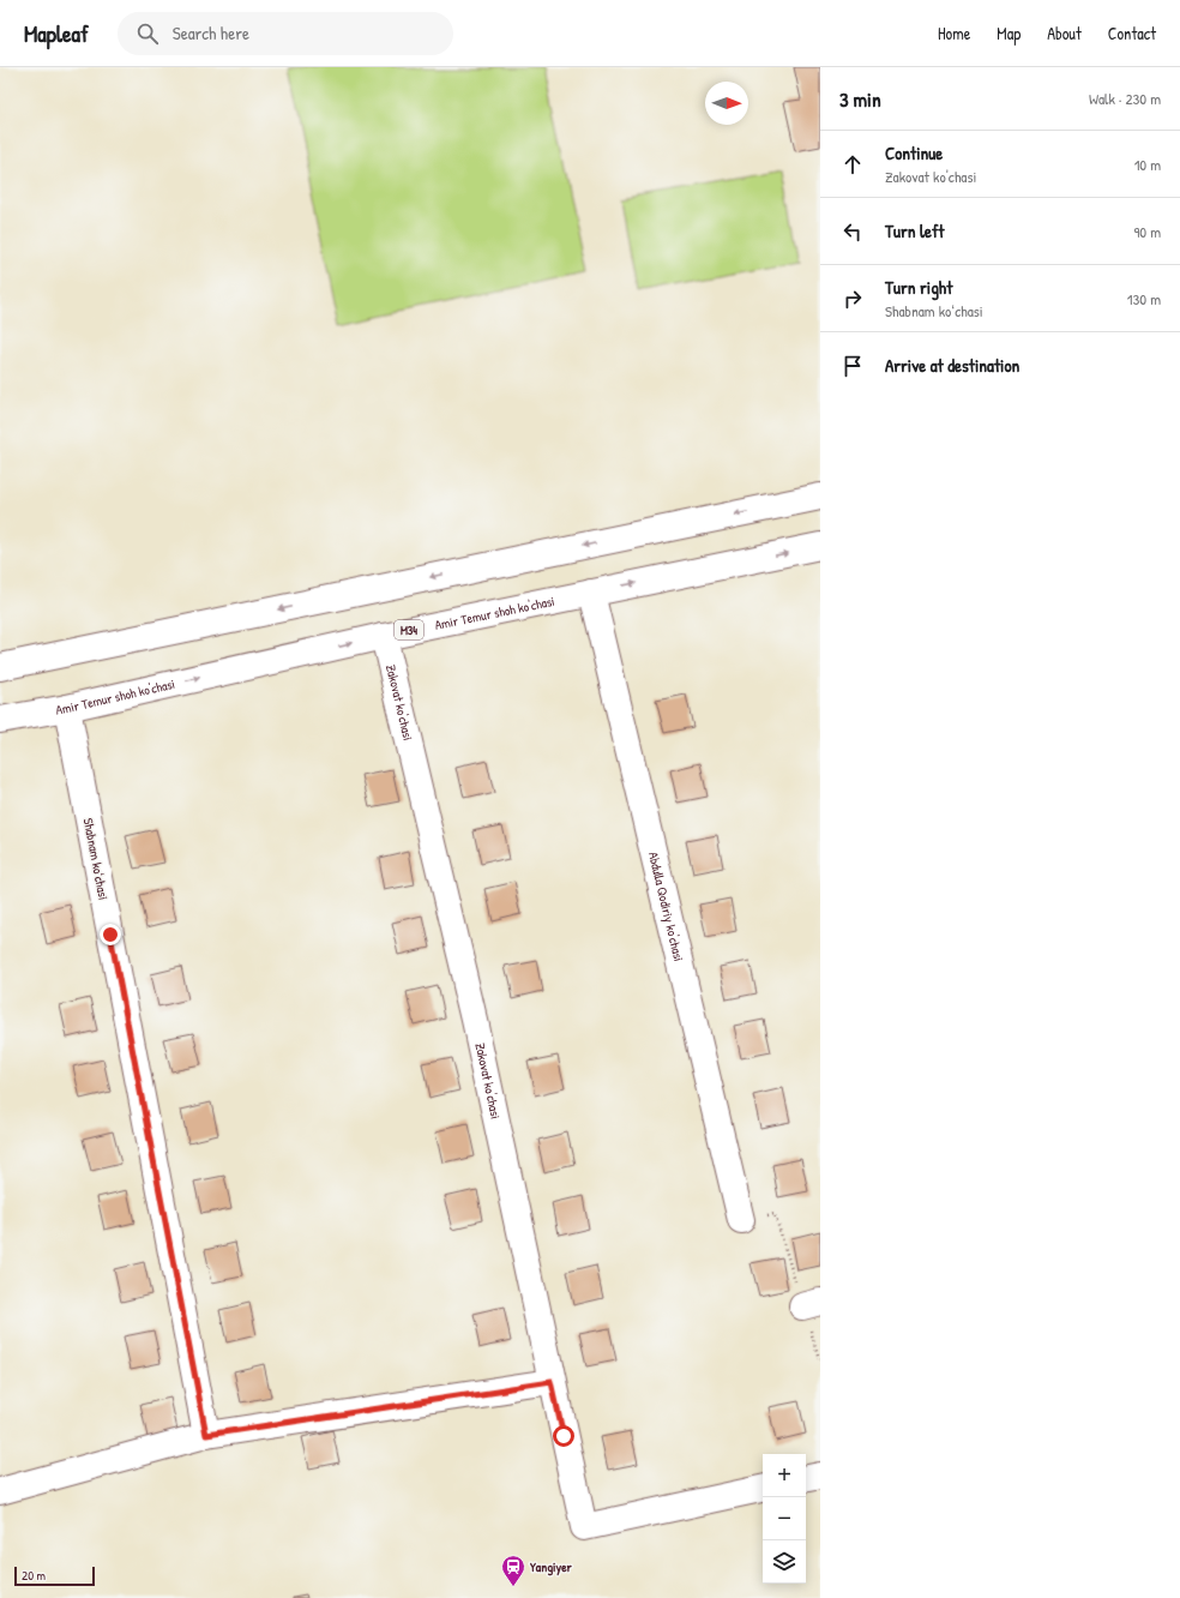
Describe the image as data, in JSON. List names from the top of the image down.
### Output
{
  "streets": {
    "main road": [
      "Amir Temur shoh ko'chasi",
      "M34",
      "Zakovat ko'chasi",
      "Shabnam koʻchasi",
      "Abdulla Qodiriy ko'chasi"
    ]
  },
  "crossings": [
    ["Amir Temur shoh ko'chasi", "Zakovat ko'chasi"],
    ["Amir Temur shoh ko'chasi", "Shabnam koʻchasi"],
    ["Amir Temur shoh ko'chasi", "Abdulla Qodiriy ko'chasi"]
  ],
  "places": {
    "station": ["Yangiyer"]
  },
  "scale_bar": "20 m",
  "north": "right",
  "page": {
    "header": "Mapleaf",
    "search": "Search here",
    "nav": [
      "Home",
      "Map",
      "About",
      "Contact"
    ],
    "heading": ["3 min", "Walk · 230 m"],
    "list": [
      ["Continue", "Zakovat ko'chasi", "10 m"],
      ["Turn left", "90 m"],
      ["Turn right", "Shabnam koʻchasi", "130 m"],
      "Arrive at destination"
    ],
    "map_buttons": ["+", "−"],
    "scale": "20 m"
  }
}
